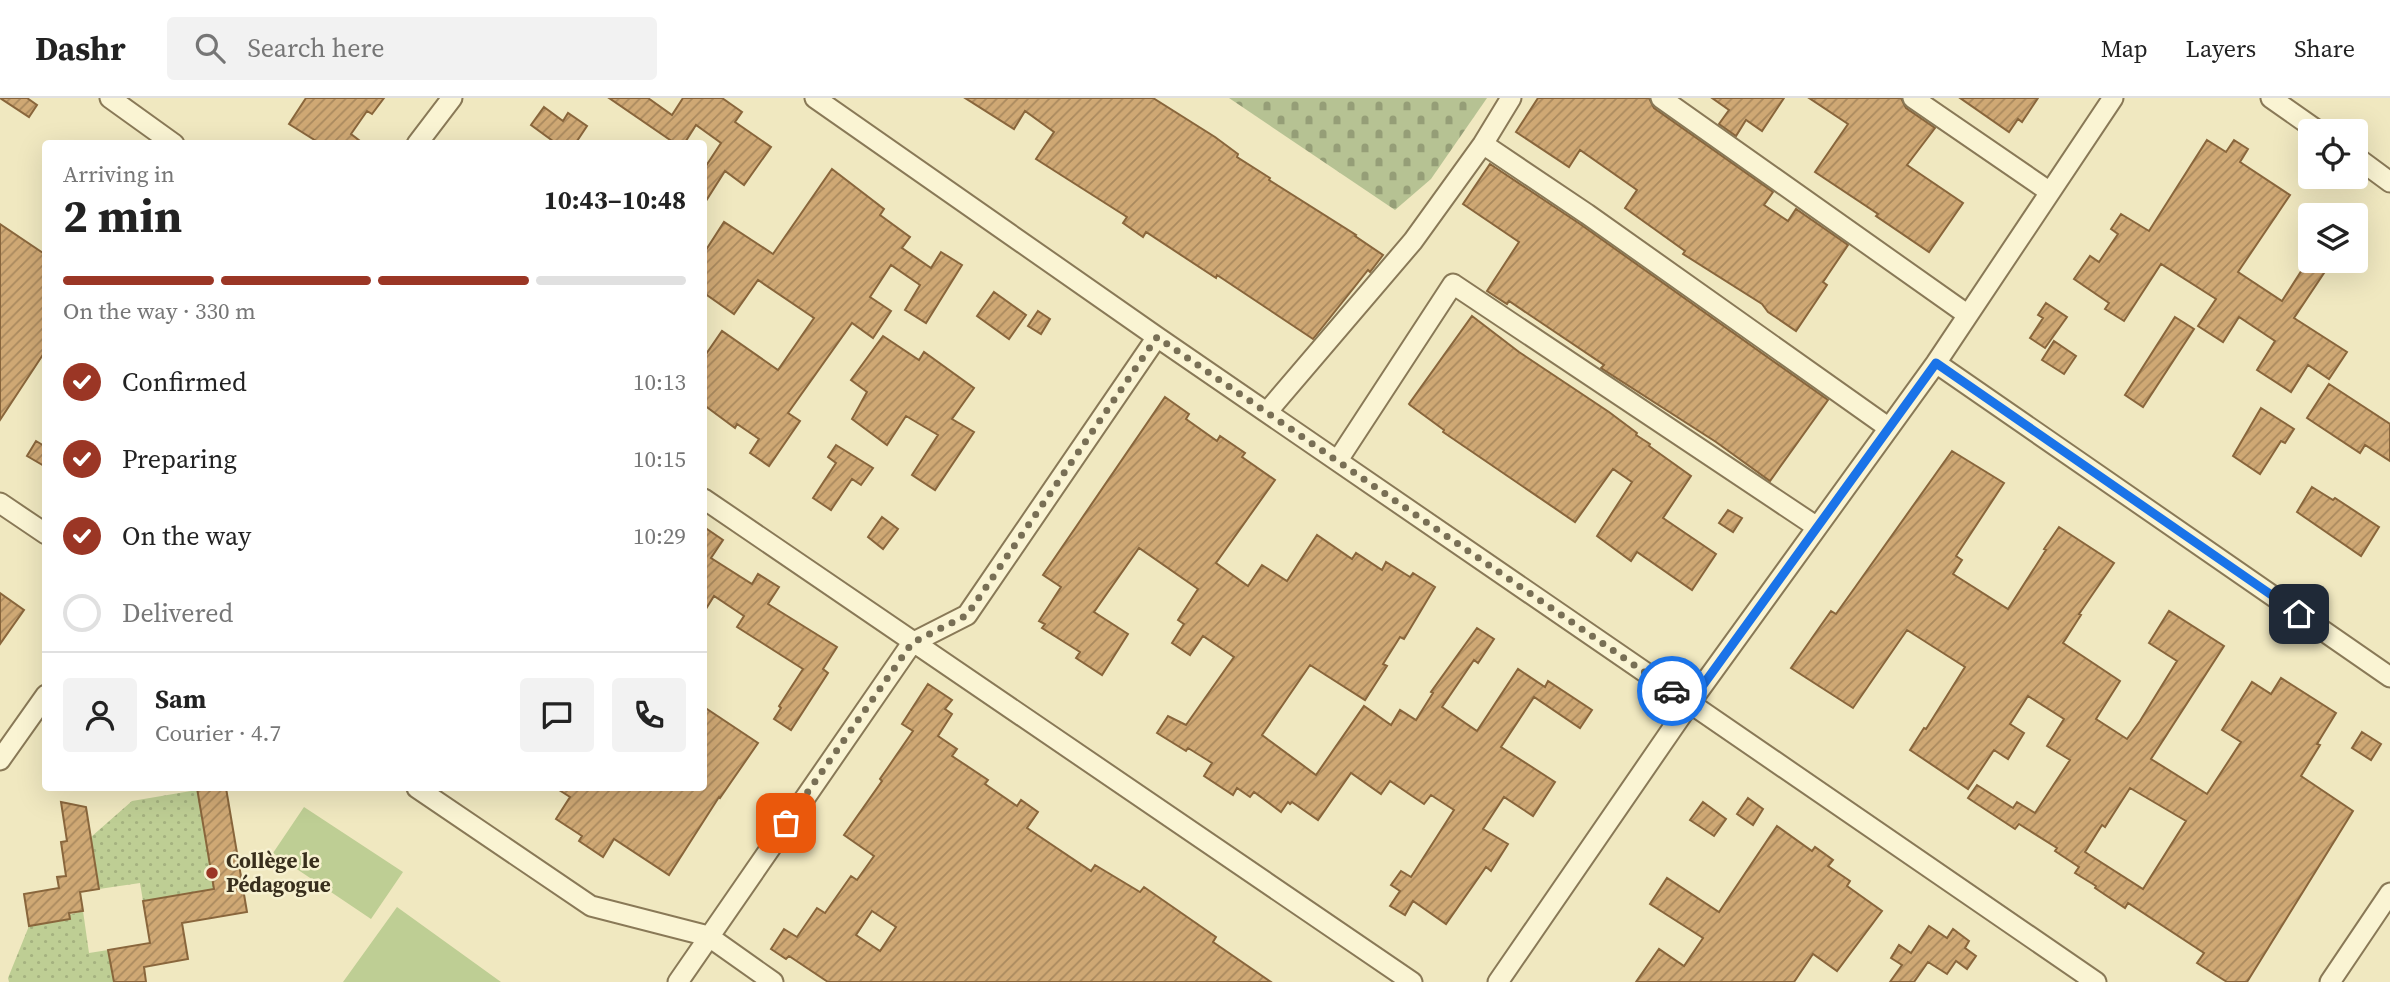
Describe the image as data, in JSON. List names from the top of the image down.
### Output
{
  "places": ["Collège le Pédagogue"],
  "page": {
    "header": "Dashr",
    "search": "Search here",
    "nav": ["Map", "Layers", "Share"],
    "heading": ["2 min", "Arriving in", "10:43–10:48"],
    "panel": ["Sam", "Courier · 4.7"],
    "bar": "On the way · 330 m",
    "list": [
      ["Confirmed", "10:13"],
      ["Preparing", "10:15"],
      ["On the way", "10:29"],
      "Delivered"
    ]
  }
}
